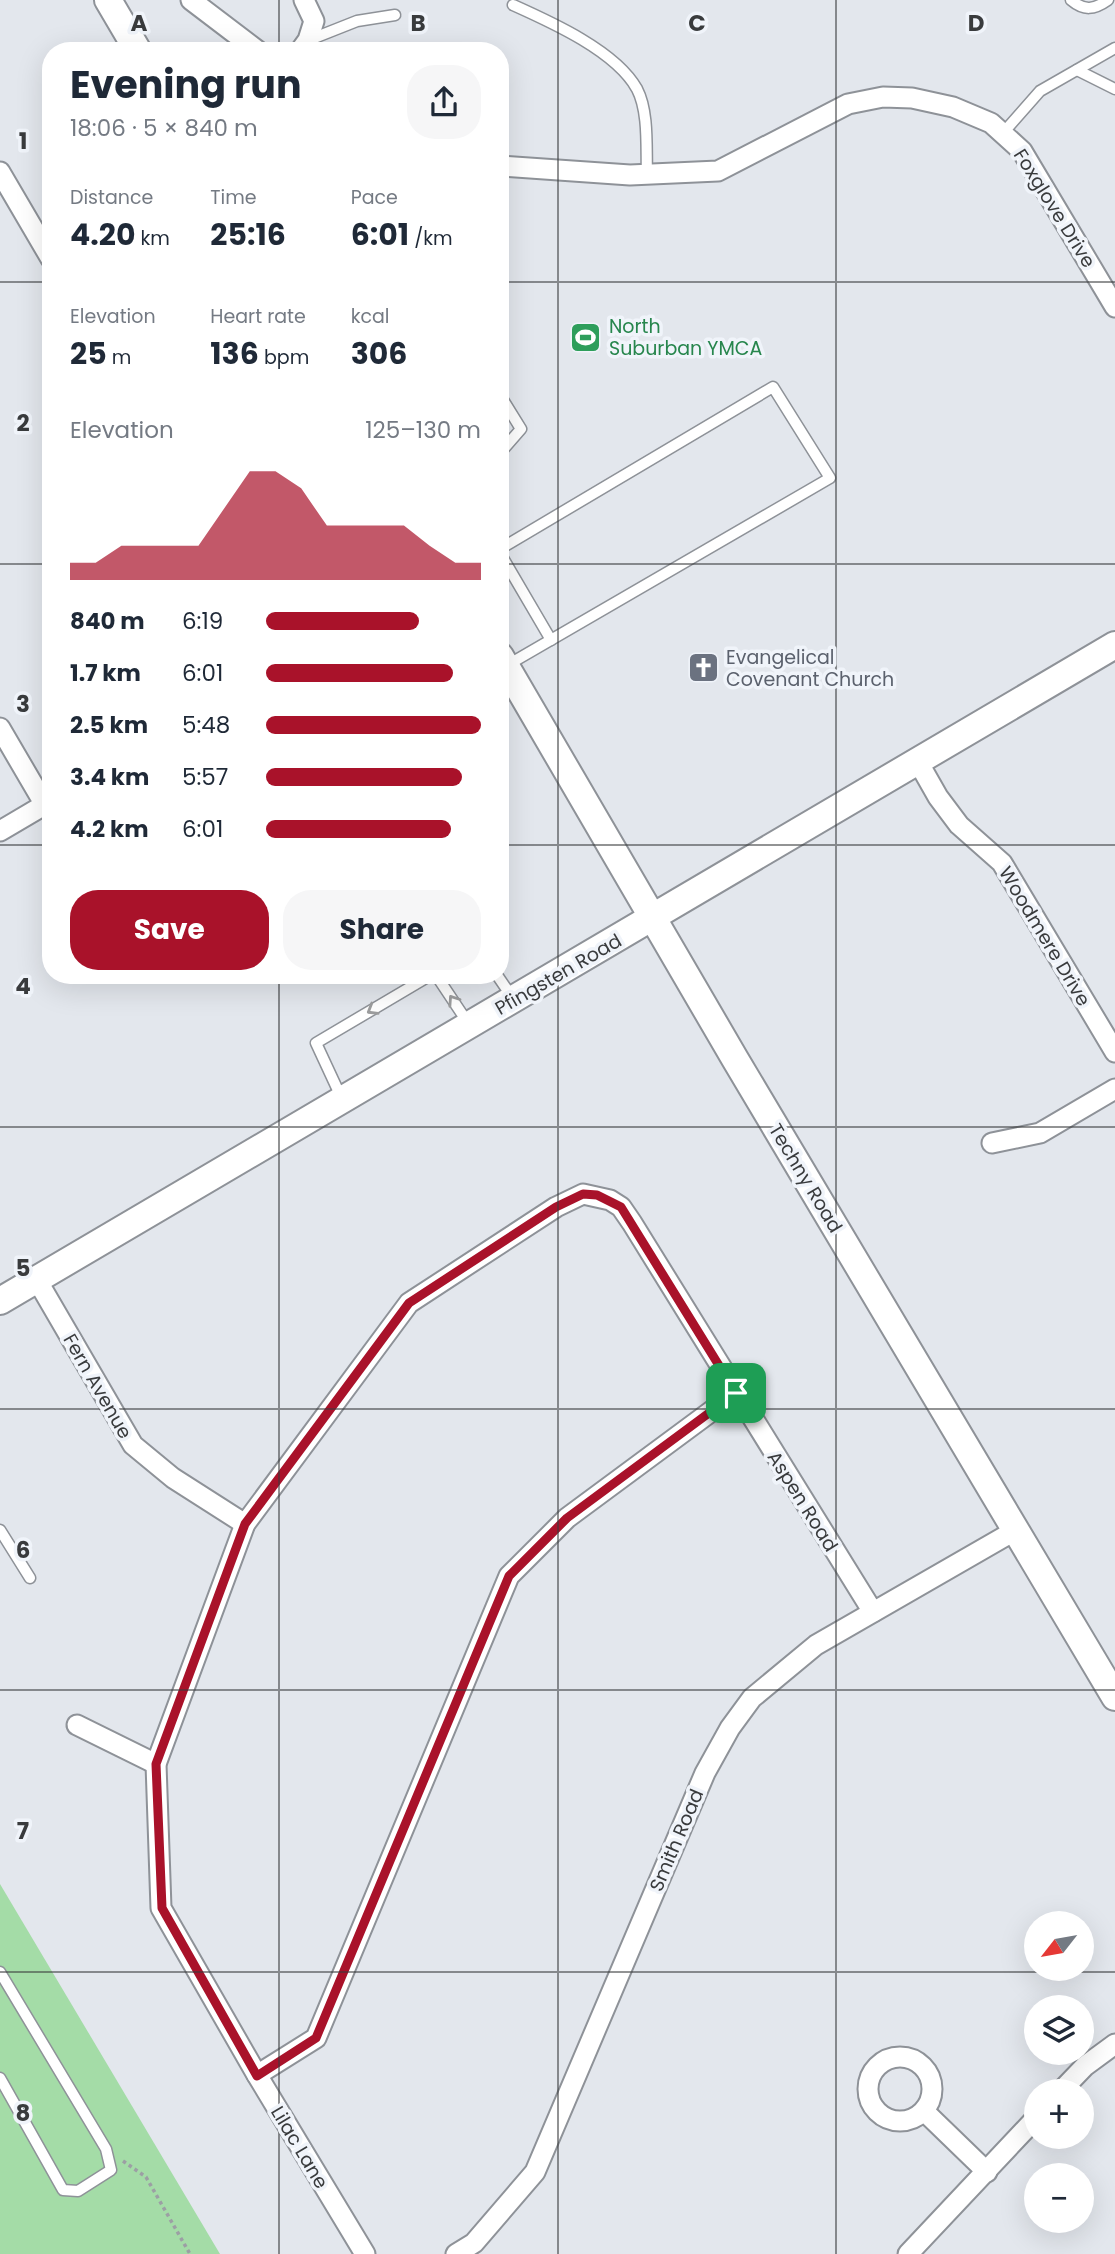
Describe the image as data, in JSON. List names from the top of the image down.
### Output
{
  "streets": {
    "main road": ["Pfingsten Road", "Techny Road"],
    "street": [
      "Foxglove Drive",
      "Woodmere Drive",
      "Fern Avenue",
      "Aspen Road",
      "Smith Road",
      "Lilac Lane"
    ]
  },
  "crossings": [
    ["Woodmere Drive", "Pfingsten Road"],
    ["Pfingsten Road", "Techny Road"],
    ["Pfingsten Road", "Fern Avenue"],
    ["Techny Road", "Smith Road"],
    ["Fern Avenue", "Aspen Road"],
    ["Aspen Road", "Smith Road"]
  ],
  "places": {
    "sports": ["North Suburban YMCA"],
    "church": ["Evangelical Covenant Church"]
  },
  "north": "bottom left",
  "page": {
    "heading": ["Evening run", "18:06 · 5 × 840 m"],
    "stats": [
      ["Distance", "4.20 km"],
      ["Time", "25:16"],
      ["Pace", "6:01 /km"],
      ["Elevation", "25 m"],
      ["Heart rate", "136 bpm"],
      ["kcal", "306"]
    ],
    "chart": ["Elevation", "125–130 m"],
    "list": [
      {
        "name": "840 m",
        "note": "6:19"
      },
      {
        "name": "1.7 km",
        "note": "6:01"
      },
      {
        "name": "2.5 km",
        "note": "5:48"
      },
      {
        "name": "3.4 km",
        "note": "5:57"
      },
      {
        "name": "4.2 km",
        "note": "6:01"
      }
    ],
    "buttons": ["Save", "Share"],
    "map_buttons": ["+", "−"]
  },
  "grid": {
    "columns": [
      "A",
      "B",
      "C",
      "D"
    ],
    "rows": [
      "1",
      "2",
      "3",
      "4",
      "5",
      "6",
      "7",
      "8"
    ]
  }
}
